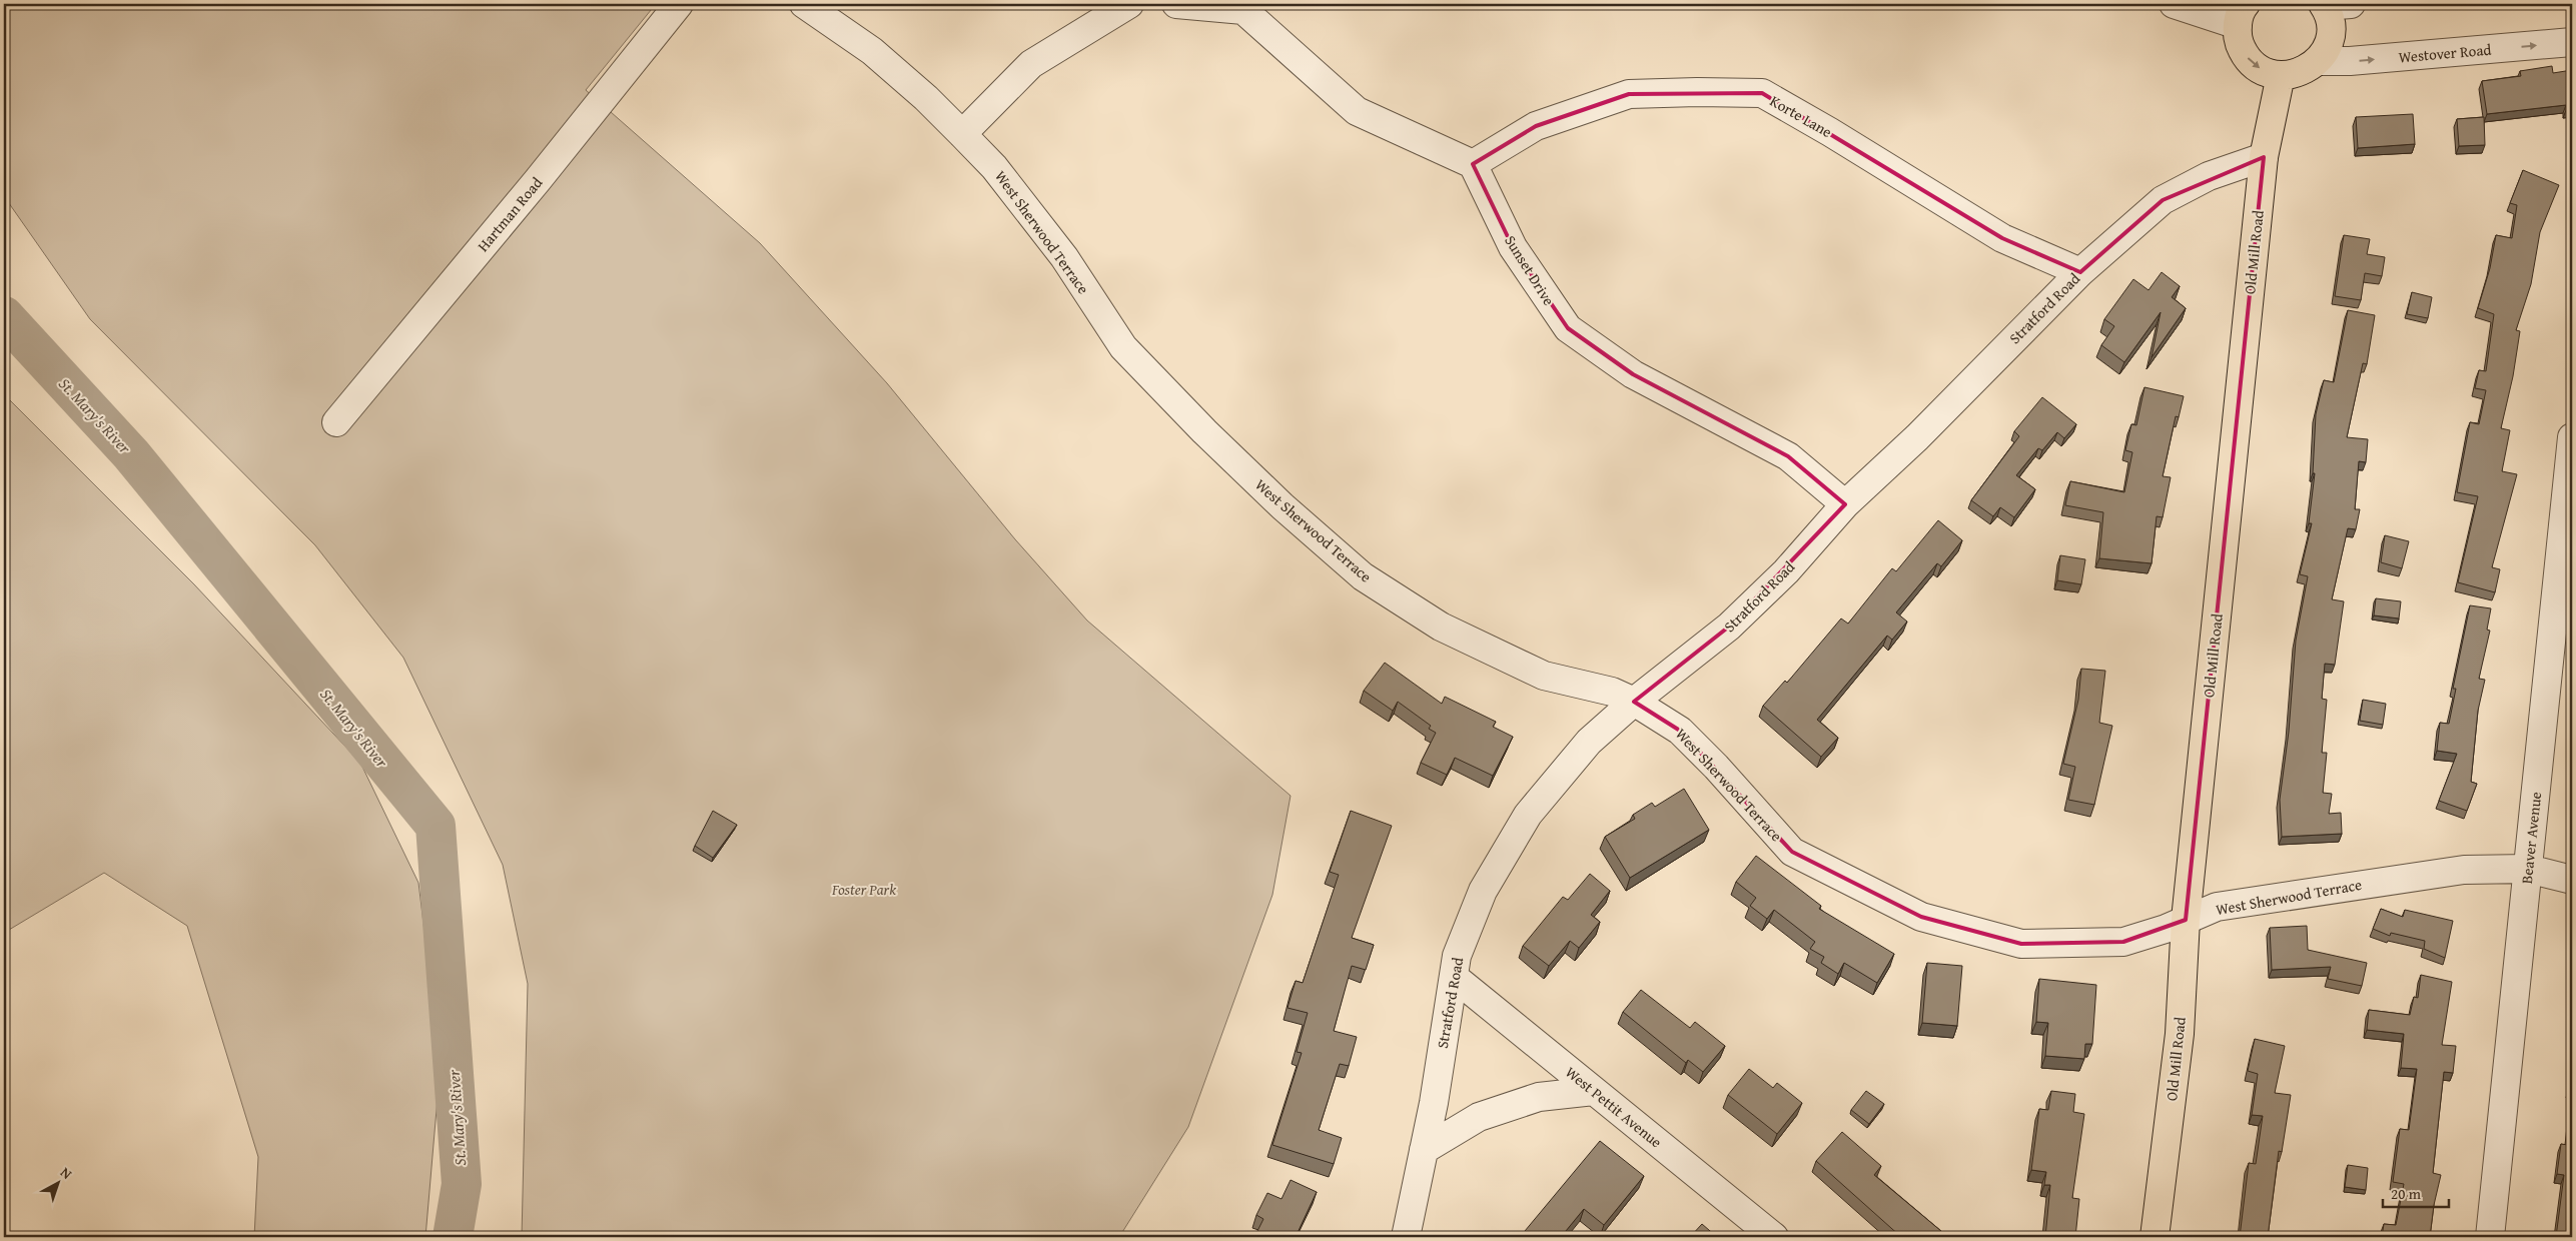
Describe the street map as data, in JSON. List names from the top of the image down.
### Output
{
  "streets": {
    "main road": ["Old Mill Road"],
    "street": [
      "Westover Road",
      "Korte Lane",
      "Hartman Road",
      "West Sherwood Terrace",
      "Sunset Drive",
      "Stratford Road",
      "Beaver Avenue",
      "West Pettit Avenue"
    ]
  },
  "crossings": [
    ["Korte Lane", "Sunset Drive"],
    ["Korte Lane", "Stratford Road"],
    ["West Sherwood Terrace", "Old Mill Road"],
    ["West Sherwood Terrace", "Stratford Road"],
    ["West Sherwood Terrace", "Beaver Avenue"],
    ["Old Mill Road", "Stratford Road"],
    ["Sunset Drive", "Stratford Road"],
    ["Stratford Road", "West Pettit Avenue"]
  ],
  "one_way": ["Westover Road"],
  "water": ["St. Mary's River"],
  "parks": ["Foster Park"],
  "scale_bar": "20 m",
  "north": "top right"
}
